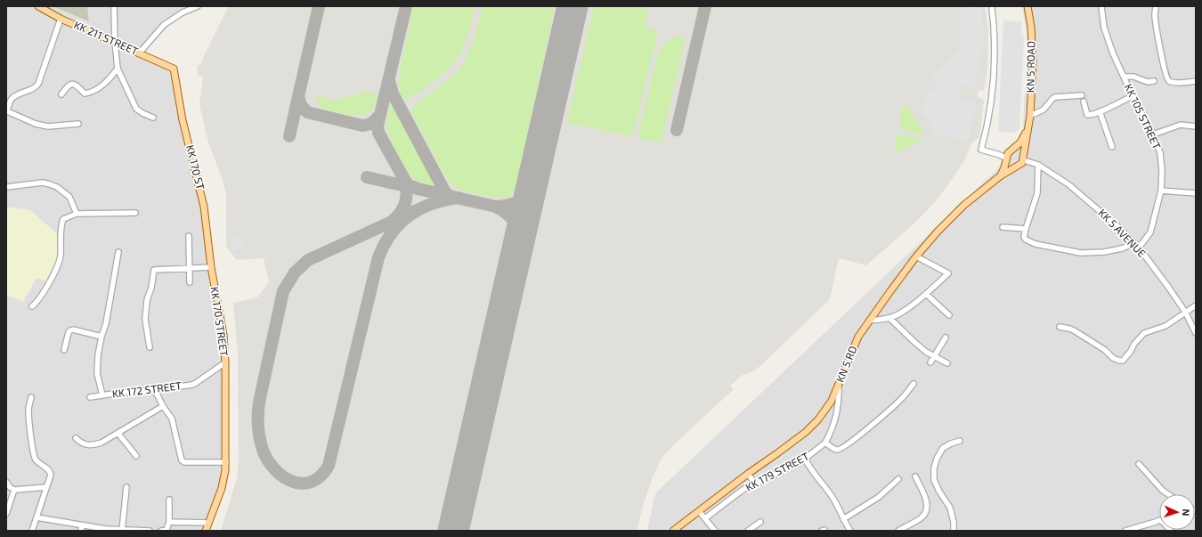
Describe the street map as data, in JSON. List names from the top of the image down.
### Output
{
  "streets": {
    "main road": [
      "KK 211 STREET",
      "KN 5 ROAD",
      "KK 170 ST",
      "KK 170 STREET",
      "KN 5 RD"
    ],
    "street": [
      "KK 105 STREET",
      "KK 5 AVENUE",
      "KK 172 STREET",
      "KK 179 STREET"
    ]
  },
  "crossings": [
    ["KK 211 STREET", "KK 170 ST"],
    ["KN 5 ROAD", "KN 5 RD"],
    ["KK 105 STREET", "KK 5 AVENUE"],
    ["KK 170 ST", "KK 170 STREET"],
    ["KK 5 AVENUE", "KN 5 RD"],
    ["KK 170 STREET", "KK 172 STREET"]
  ],
  "north": "right"
}
